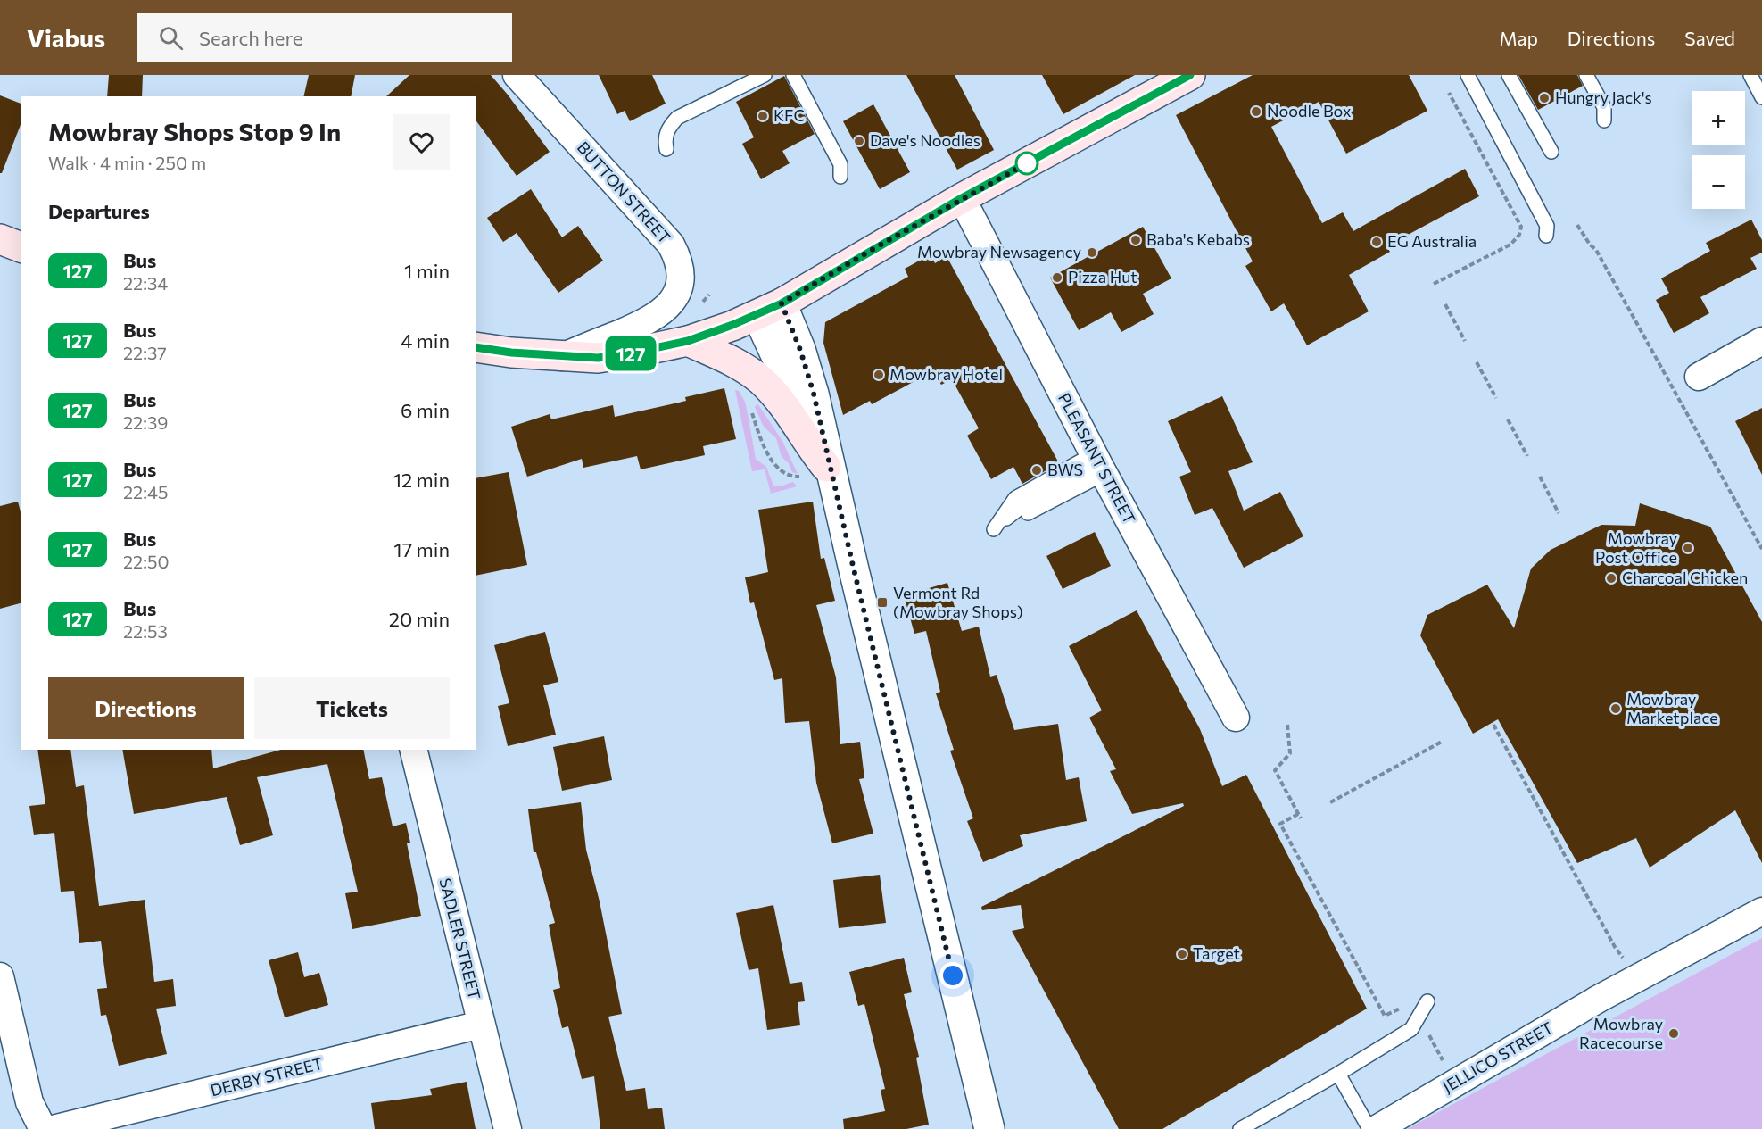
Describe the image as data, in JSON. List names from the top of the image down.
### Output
{
  "streets": {
    "street": [
      "BUTTON STREET",
      "PLEASANT STREET",
      "SADLER STREET",
      "JELLICO STREET",
      "DERBY STREET"
    ]
  },
  "crossings": [
    ["SADLER STREET", "DERBY STREET"]
  ],
  "places": {
    "other": [
      "Hungry Jack's",
      "Noodle Box",
      "KFC",
      "Dave's Noodles",
      "Baba's Kebabs",
      "EG Australia",
      "Mowbray Newsagency",
      "Pizza Hut",
      "Mowbray Hotel",
      "BWS",
      "Mowbray Post Office",
      "Charcoal Chicken",
      "Mowbray Marketplace",
      "Target",
      "Mowbray Racecourse"
    ],
    "transit": ["Vermont Rd (Mowbray Shops)"]
  },
  "lines": ["bus line 127"],
  "page": {
    "header": "Viabus",
    "search": "Search here",
    "nav": ["Map", "Directions", "Saved"],
    "on_map": "127",
    "map_buttons": ["+", "−"],
    "heading": [
      ["Mowbray Shops Stop 9 In", "Walk · 4 min · 250 m"],
      "Departures"
    ],
    "list": [
      {
        "mark": "127",
        "name": "Bus",
        "note": "22:34",
        "value": "1 min"
      },
      {
        "mark": "127",
        "name": "Bus",
        "note": "22:37",
        "value": "4 min"
      },
      {
        "mark": "127",
        "name": "Bus",
        "note": "22:39",
        "value": "6 min"
      },
      {
        "mark": "127",
        "name": "Bus",
        "note": "22:45",
        "value": "12 min"
      },
      {
        "mark": "127",
        "name": "Bus",
        "note": "22:50",
        "value": "17 min"
      },
      {
        "mark": "127",
        "name": "Bus",
        "note": "22:53",
        "value": "20 min"
      }
    ],
    "buttons": ["Directions", "Tickets"]
  }
}
